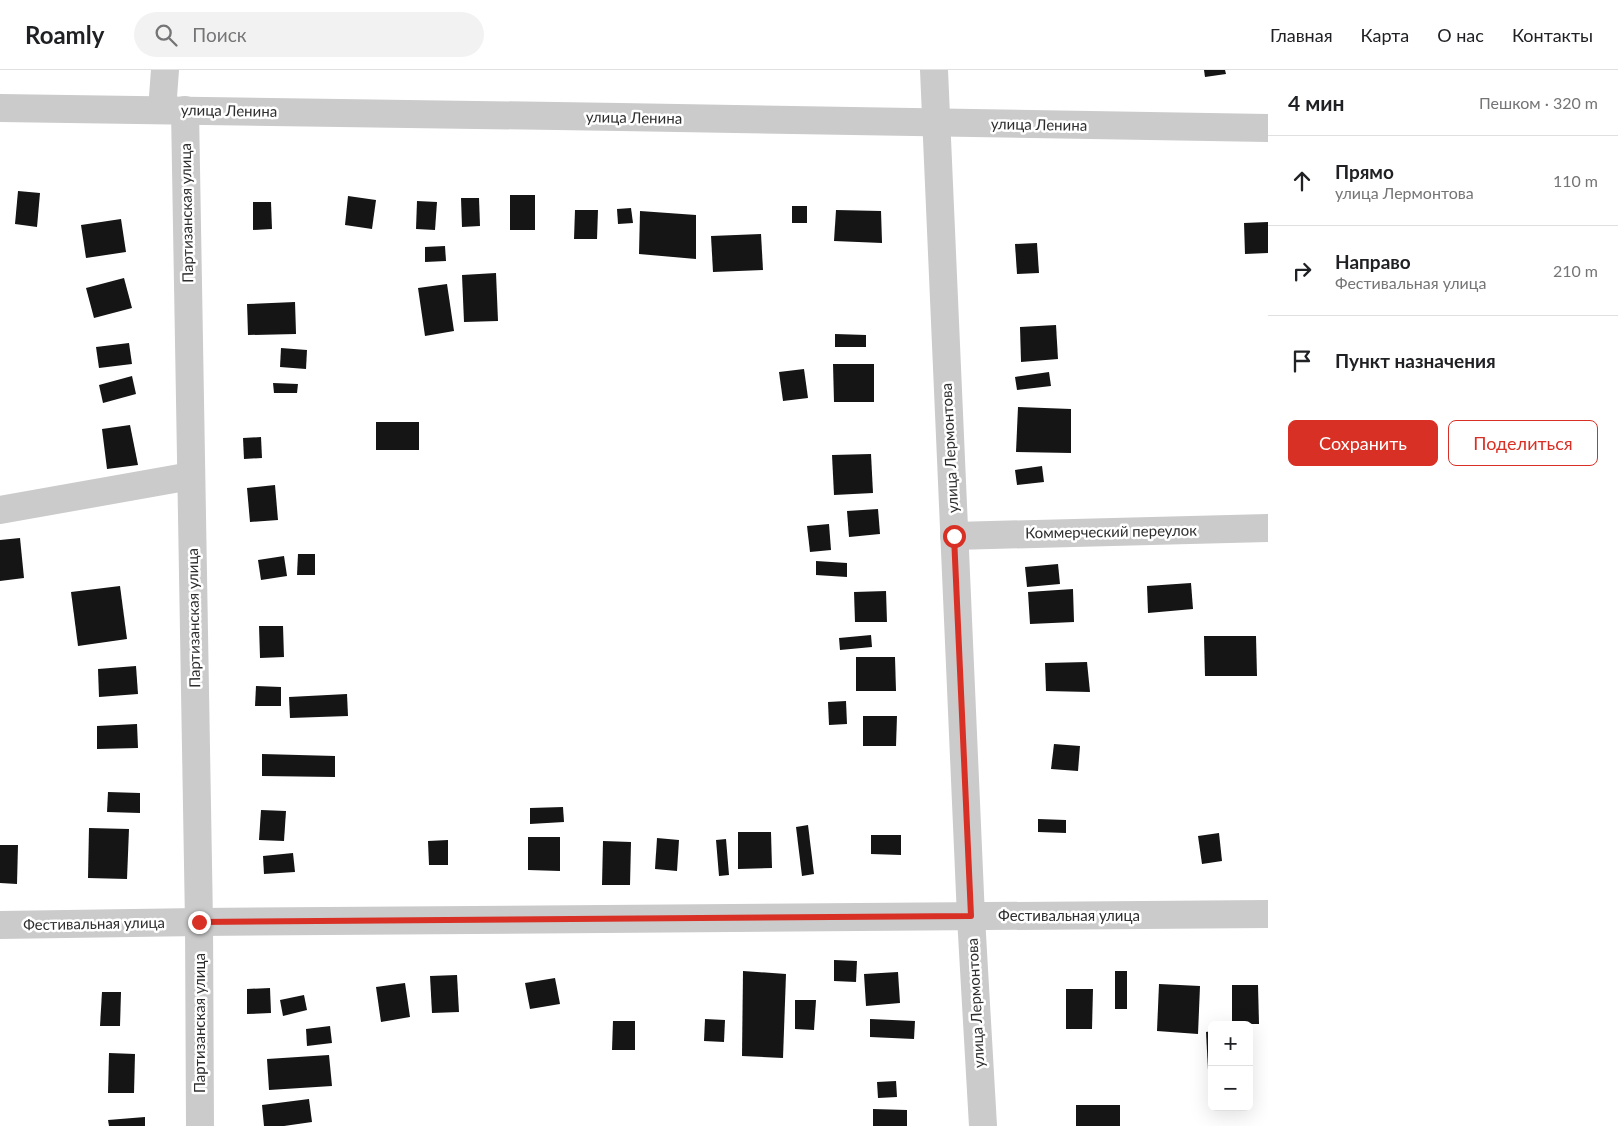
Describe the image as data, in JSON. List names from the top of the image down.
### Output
{
  "streets": {
    "street": [
      "улица Ленина",
      "Партизанская улица",
      "улица Лермонтова",
      "Коммерческий переулок",
      "Фестивальная улица"
    ]
  },
  "crossings": [
    ["улица Ленина", "Партизанская улица"],
    ["улица Ленина", "улица Лермонтова"],
    ["Партизанская улица", "Фестивальная улица"],
    ["улица Лермонтова", "Коммерческий переулок"],
    ["улица Лермонтова", "Фестивальная улица"]
  ],
  "page": {
    "header": "Roamly",
    "search": "Поиск",
    "nav": [
      "Главная",
      "Карта",
      "О нас",
      "Контакты"
    ],
    "heading": ["4 мин", "Пешком · 320 m"],
    "list": [
      ["Прямо", "улица Лермонтова", "110 m"],
      ["Направо", "Фестивальная улица", "210 m"],
      "Пункт назначения"
    ],
    "buttons": ["Сохранить", "Поделиться"],
    "map_buttons": ["+", "−"]
  }
}
